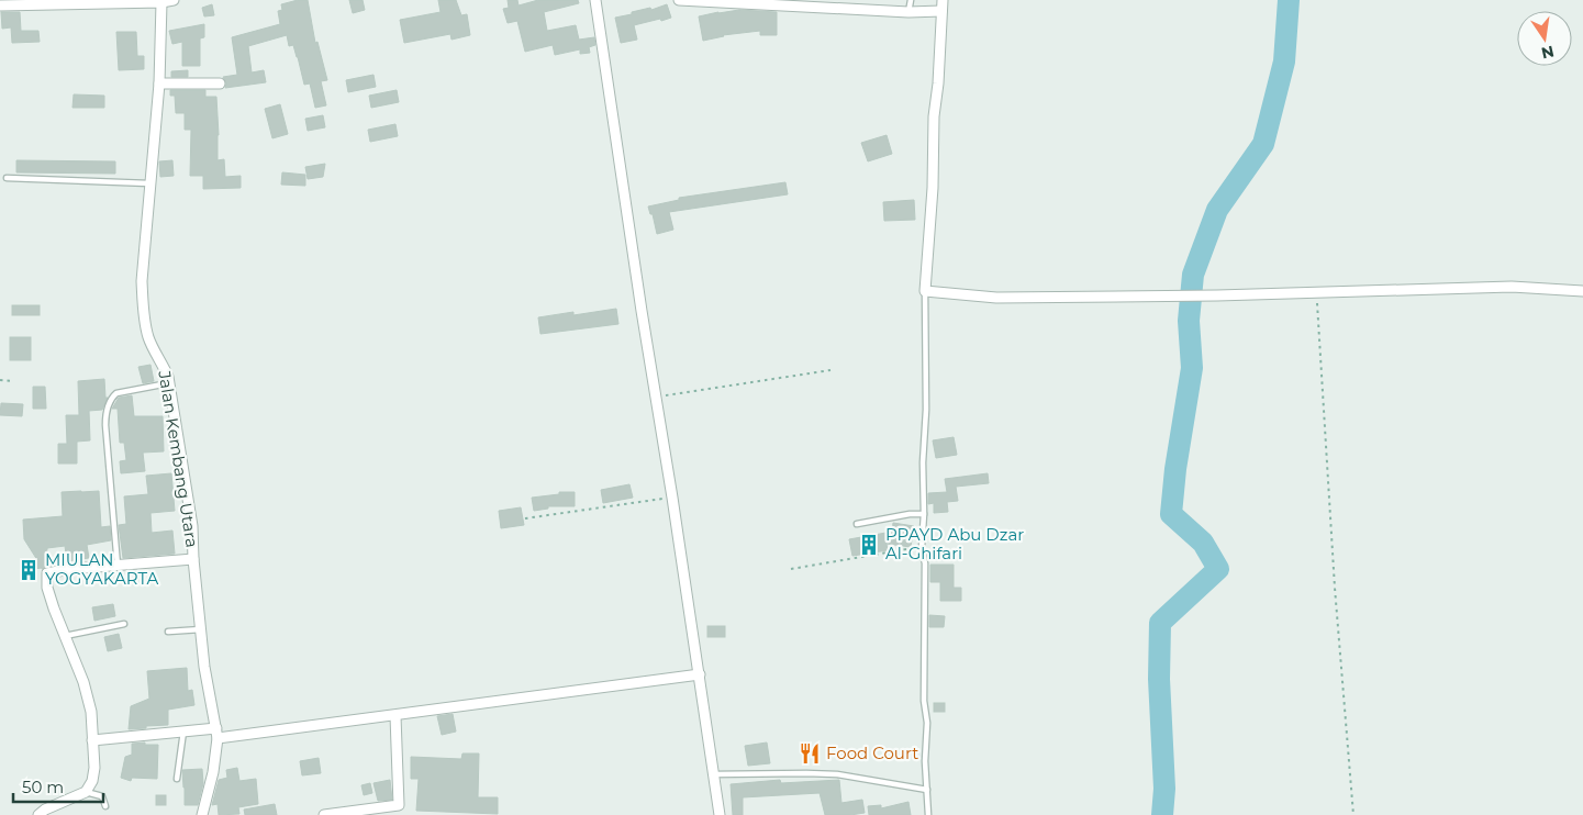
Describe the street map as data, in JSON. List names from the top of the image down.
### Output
{
  "streets": {
    "street": ["Jalan Kembang Utara"]
  },
  "places": {
    "building": ["PPAYD Abu Dzar Al-Ghifari", "MIULAN YOGYAKARTA"],
    "restaurant": ["Food Court"]
  },
  "scale_bar": "50 m",
  "north": "bottom"
}
